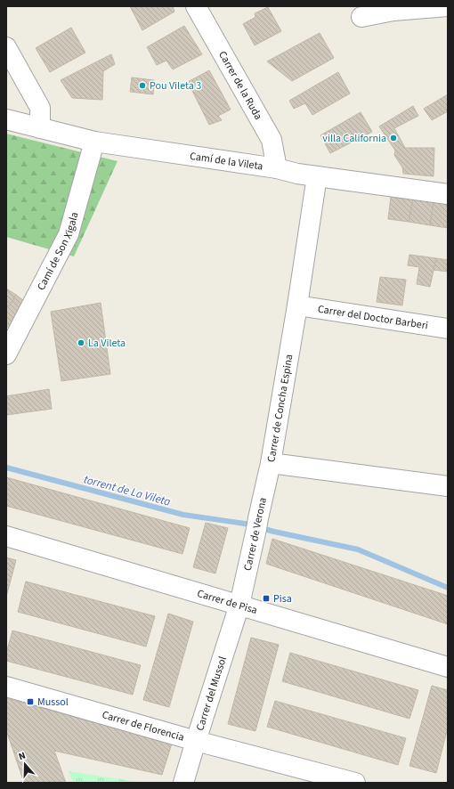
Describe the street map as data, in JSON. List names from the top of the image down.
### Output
{
  "streets": {
    "street": [
      "Carrer de la Ruda",
      "Camí de la Vileta",
      "Camí de Son Xigala",
      "Carrer del Doctor Barberi",
      "Carrer de Concha Espina",
      "Carrer de Verona",
      "Carrer de Pisa",
      "Carrer del Mussol",
      "Carrer de Florencia"
    ]
  },
  "crossings": [
    ["Carrer de la Ruda", "Camí de la Vileta"],
    ["Camí de la Vileta", "Camí de Son Xigala"],
    ["Camí de la Vileta", "Carrer de Concha Espina"],
    ["Carrer del Doctor Barberi", "Carrer de Concha Espina"],
    ["Carrer de Concha Espina", "Carrer de Verona"],
    ["Carrer de Verona", "Carrer de Pisa"],
    ["Carrer de Verona", "Carrer del Mussol"],
    ["Carrer de Pisa", "Carrer del Mussol"],
    ["Carrer del Mussol", "Carrer de Florencia"]
  ],
  "water": ["torrent de La Vileta"],
  "places": {
    "other": ["Pou Vileta 3", "villa California", "La Vileta"],
    "transit": ["Pisa", "Mussol"]
  },
  "north": "top"
}
